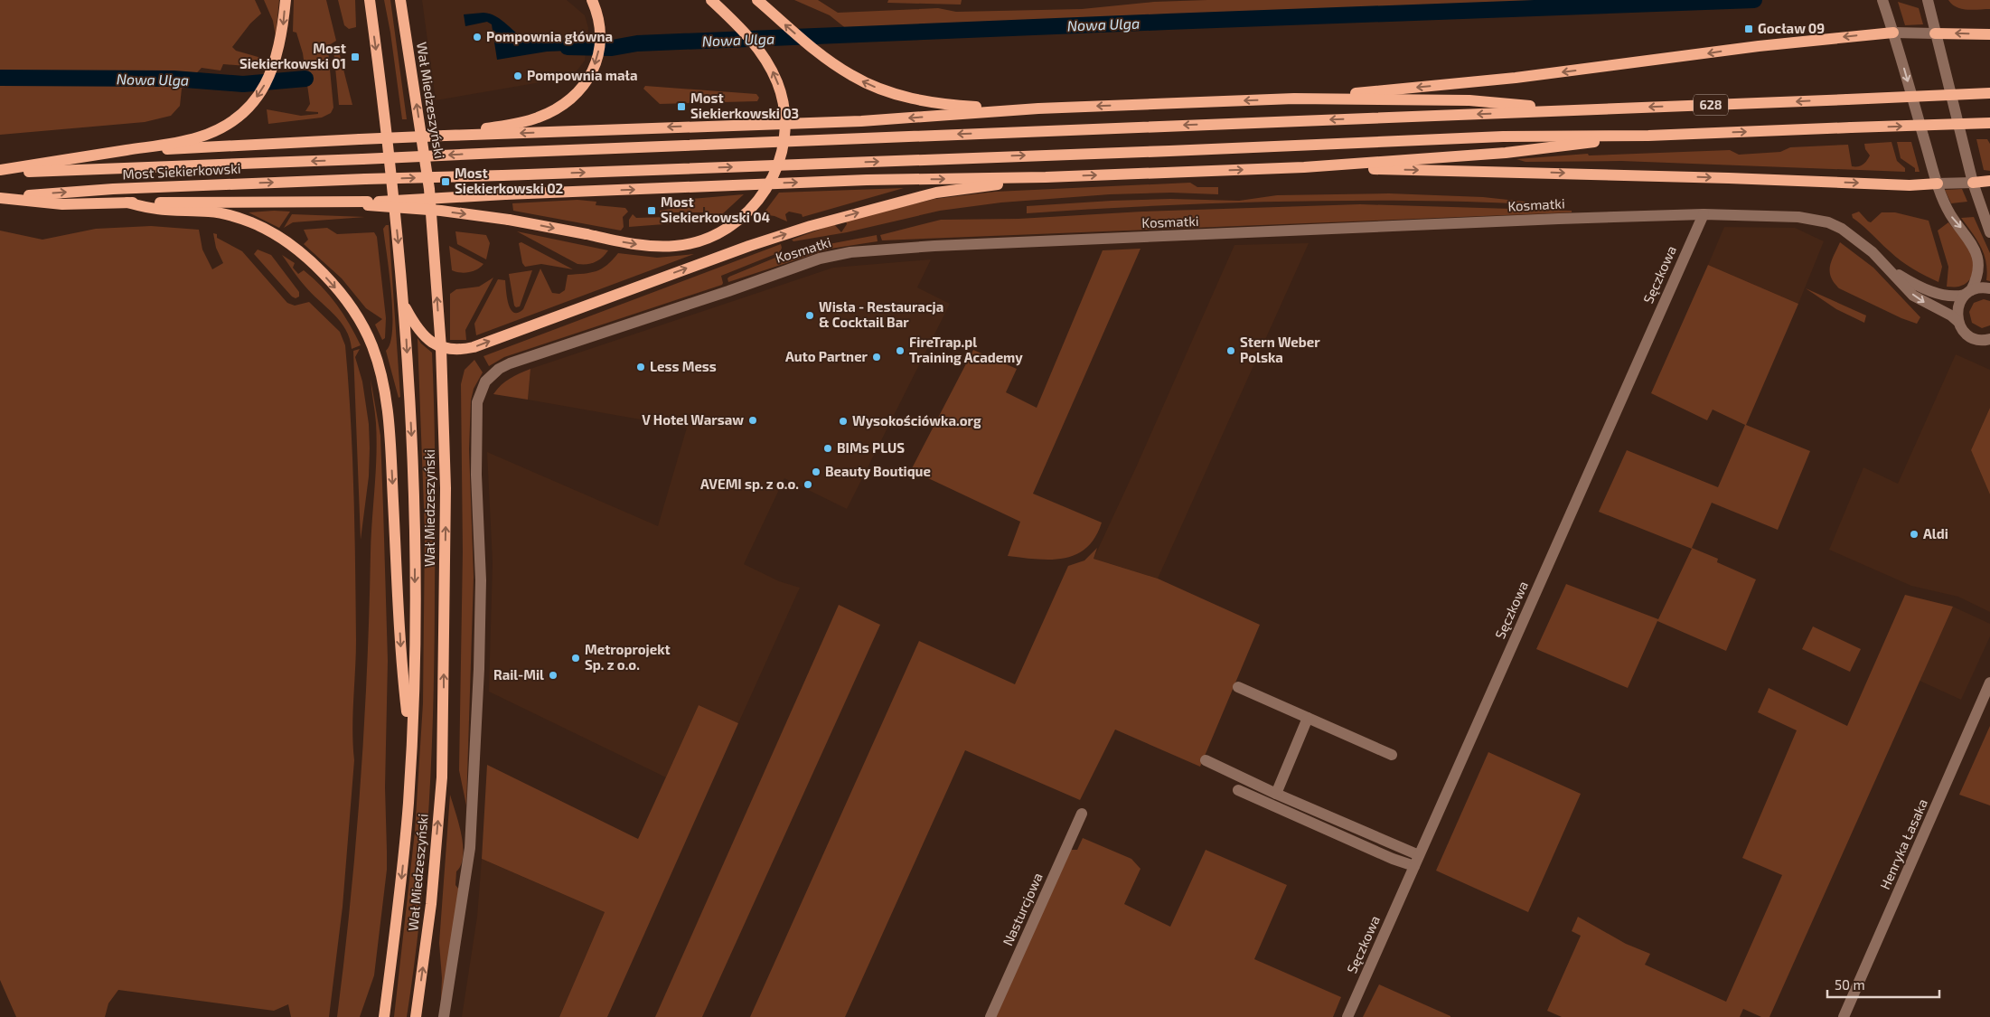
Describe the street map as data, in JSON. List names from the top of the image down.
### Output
{
  "streets": {
    "main road": ["Wał Miedzeszyński", "628", "Most Siekierkowski"],
    "street": [
      "Kosmatki",
      "Sęczkowa",
      "Henryka Łasaka",
      "Nasturcjowa"
    ]
  },
  "crossings": [
    ["628", "Most Siekierkowski"],
    ["Kosmatki", "Sęczkowa"]
  ],
  "water": ["Nowa Ulga"],
  "places": {
    "transit": [
      "Gocław 09",
      "Most Siekierkowski 01",
      "Most Siekierkowski 03",
      "Most Siekierkowski 02",
      "Most Siekierkowski 04"
    ],
    "other": [
      "Pompownia główna",
      "Pompownia mała",
      "Wisła - Restauracja & Cocktail Bar",
      "FireTrap.pl Training Academy",
      "Stern Weber Polska",
      "Auto Partner",
      "Less Mess",
      "V Hotel Warsaw",
      "Wysokościówka.org",
      "BIMs PLUS",
      "Beauty Boutique",
      "AVEMI sp. z o.o.",
      "Aldi",
      "Metroprojekt Sp. z o.o.",
      "Rail-Mil"
    ]
  },
  "scale_bar": "50 m"
}
